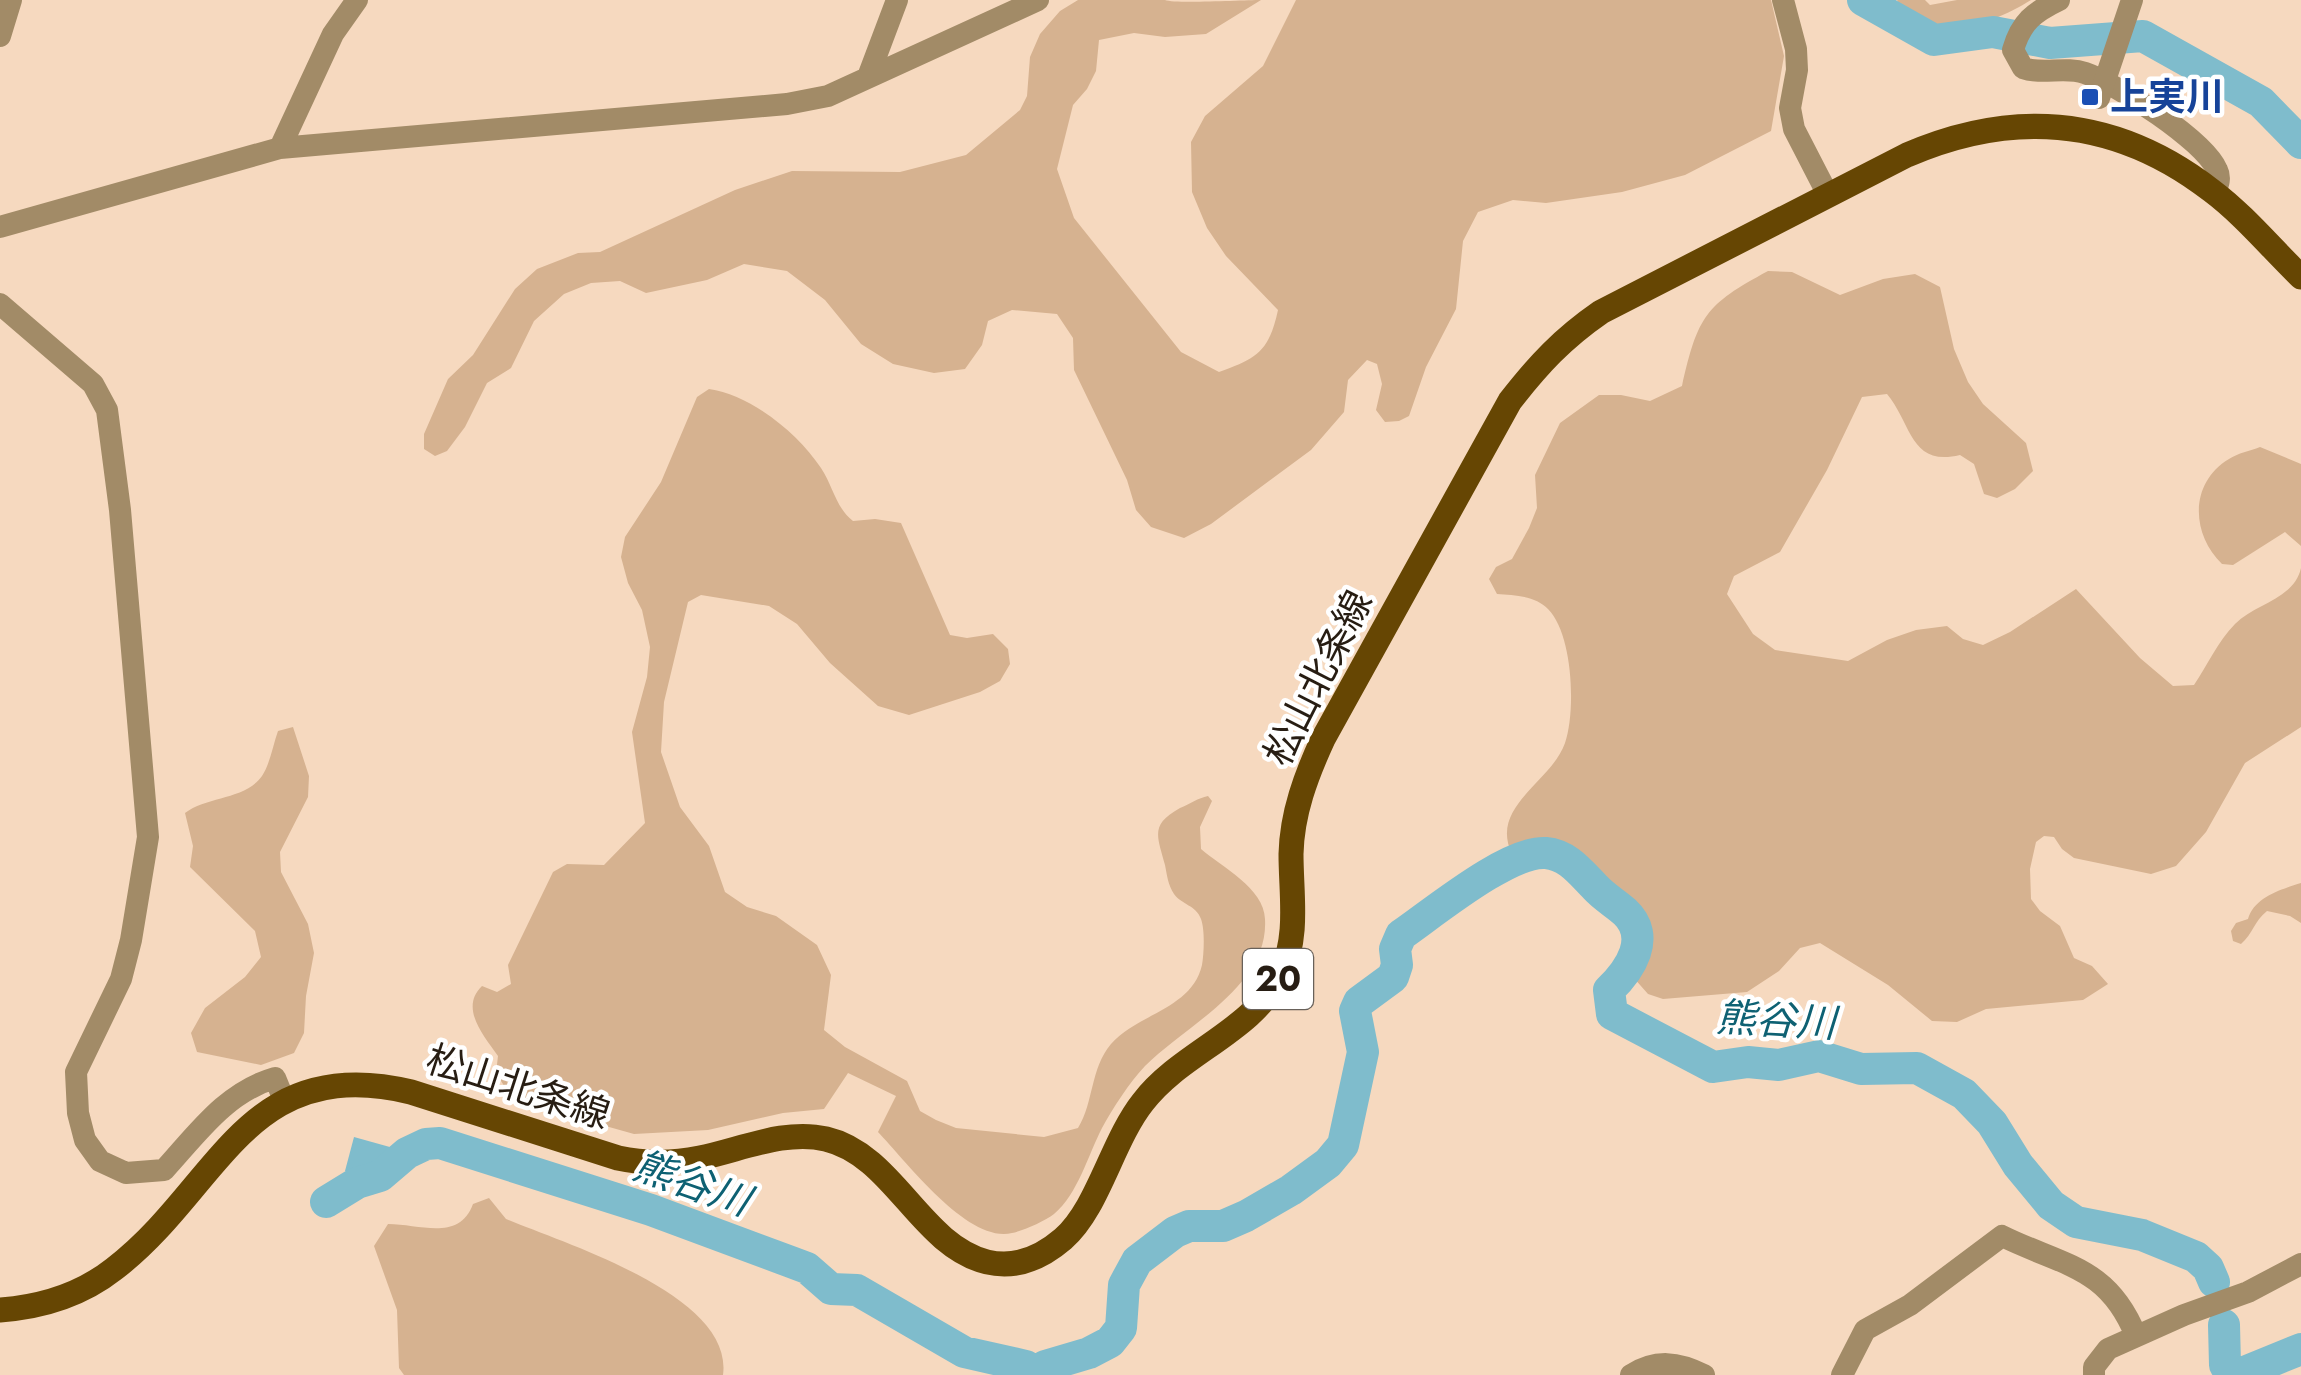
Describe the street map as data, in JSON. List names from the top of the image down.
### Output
{
  "streets": {
    "main road": ["松山北条線", "20"]
  },
  "water": ["熊谷川"],
  "places": {
    "transit": ["上実川"]
  }
}
